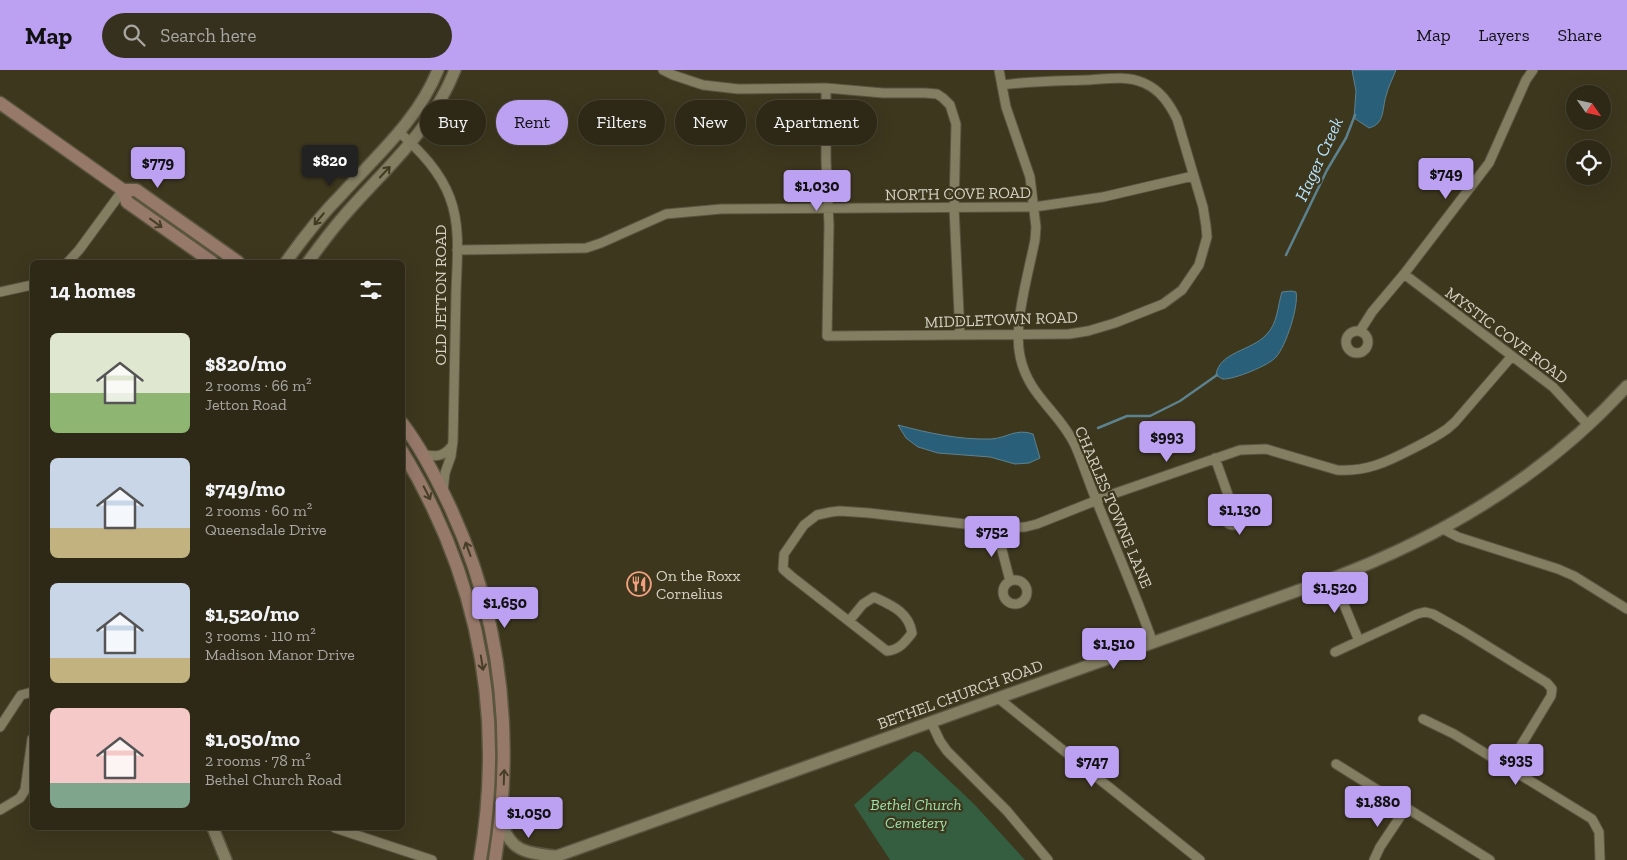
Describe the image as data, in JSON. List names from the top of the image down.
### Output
{
  "streets": {
    "street": [
      "NORTH COVE ROAD",
      "OLD JETTON ROAD",
      "MIDDLETOWN ROAD",
      "MYSTIC COVE ROAD",
      "CHARLES TOWNE LANE",
      "BETHEL CHURCH ROAD"
    ]
  },
  "crossings": [
    ["NORTH COVE ROAD", "OLD JETTON ROAD"],
    ["NORTH COVE ROAD", "MIDDLETOWN ROAD"],
    ["NORTH COVE ROAD", "CHARLES TOWNE LANE"],
    ["MIDDLETOWN ROAD", "CHARLES TOWNE LANE"],
    ["MYSTIC COVE ROAD", "BETHEL CHURCH ROAD"],
    ["CHARLES TOWNE LANE", "BETHEL CHURCH ROAD"]
  ],
  "water": ["Hager Creek"],
  "parks": ["Bethel Church Cemetery"],
  "places": {
    "restaurant": ["On the Roxx Cornelius"]
  },
  "north": "bottom right",
  "page": {
    "header": "Map",
    "search": "Search here",
    "nav": ["Map", "Layers", "Share"],
    "chip": [
      "Buy",
      "Rent",
      "Filters",
      "New",
      "Apartment"
    ],
    "price": [
      "$820",
      "$779",
      "$749",
      "$1,030",
      "$993",
      "$1,130",
      "$752",
      "$1,520",
      "$1,650",
      "$1,510",
      "$935",
      "$747",
      "$1,880",
      "$1,050"
    ],
    "heading": "14 homes",
    "list": [
      {
        "name": "$820/mo",
        "note": "2 rooms · 66 m² · Jetton Road"
      },
      {
        "name": "$749/mo",
        "note": "2 rooms · 60 m² · Queensdale Drive"
      },
      {
        "name": "$1,520/mo",
        "note": "3 rooms · 110 m² · Madison Manor Drive"
      },
      {
        "name": "$1,050/mo",
        "note": "2 rooms · 78 m² · Bethel Church Road"
      }
    ]
  }
}
